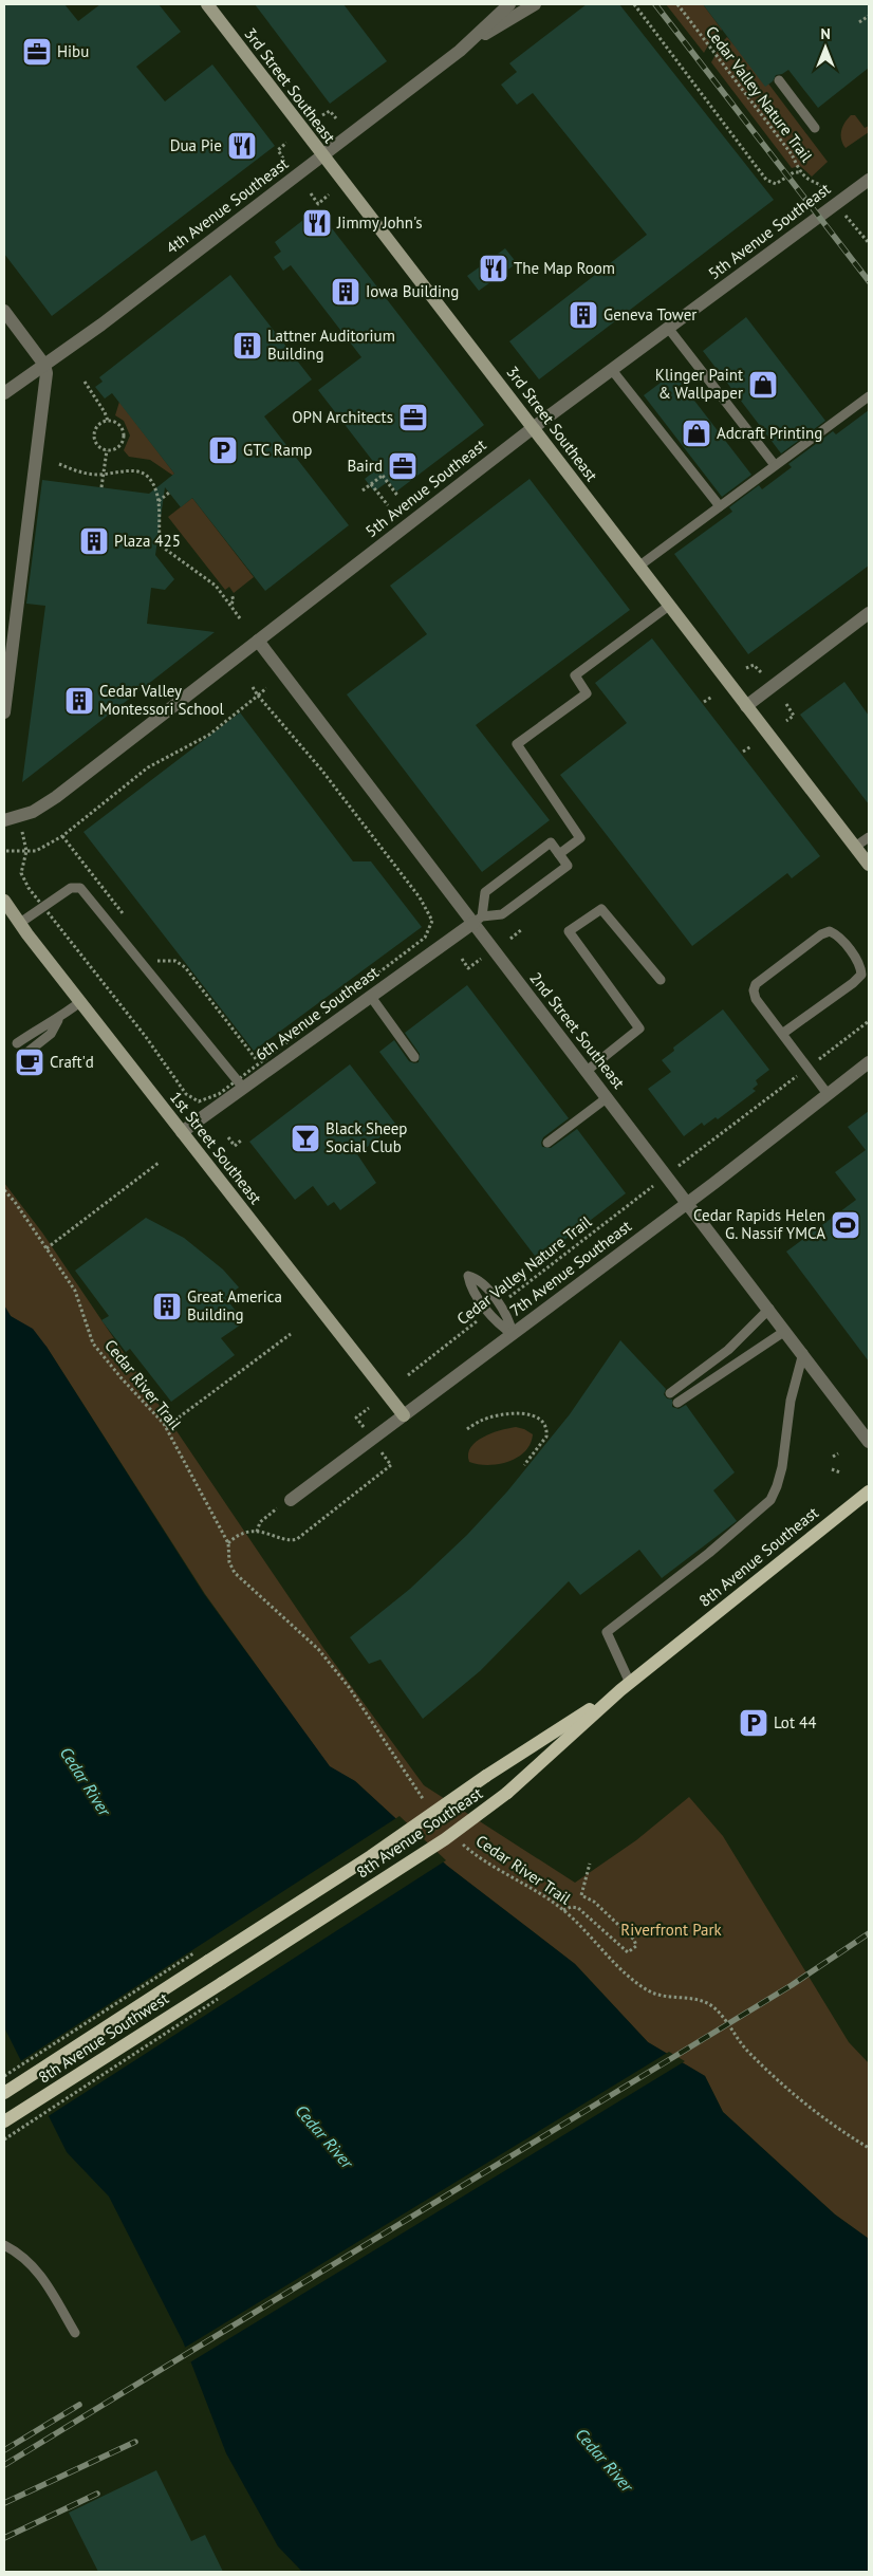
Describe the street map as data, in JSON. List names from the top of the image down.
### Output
{
  "streets": {
    "main road": ["8th Avenue Southeast", "8th Avenue Southwest"],
    "street": [
      "3rd Street Southeast",
      "4th Avenue Southeast",
      "5th Avenue Southeast",
      "6th Avenue Southeast",
      "2nd Street Southeast",
      "1st Street Southeast",
      "7th Avenue Southeast"
    ],
    "path": ["Cedar Valley Nature Trail", "Cedar River Trail"]
  },
  "crossings": [
    ["3rd Street Southeast", "4th Avenue Southeast"],
    ["3rd Street Southeast", "5th Avenue Southeast"],
    ["5th Avenue Southeast", "2nd Street Southeast"],
    ["6th Avenue Southeast", "2nd Street Southeast"],
    ["6th Avenue Southeast", "1st Street Southeast"],
    ["2nd Street Southeast", "7th Avenue Southeast"],
    ["1st Street Southeast", "7th Avenue Southeast"],
    ["8th Avenue Southeast", "8th Avenue Southwest"]
  ],
  "water": ["Cedar River"],
  "parks": ["Riverfront Park"],
  "places": {
    "office": ["Hibu", "OPN Architects", "Baird"],
    "restaurant": ["Dua Pie", "Jimmy John's", "The Map Room"],
    "building": [
      "Iowa Building",
      "Geneva Tower",
      "Lattner Auditorium Building",
      "Plaza 425",
      "Cedar Valley Montessori School",
      "Great America Building"
    ],
    "shop": ["Klinger Paint & Wallpaper", "Adcraft Printing"],
    "parking": ["GTC Ramp", "Lot 44"],
    "cafe": ["Craft'd"],
    "bar": ["Black Sheep Social Club"],
    "sports": ["Cedar Rapids Helen G. Nassif YMCA"]
  },
  "north": "top"
}
